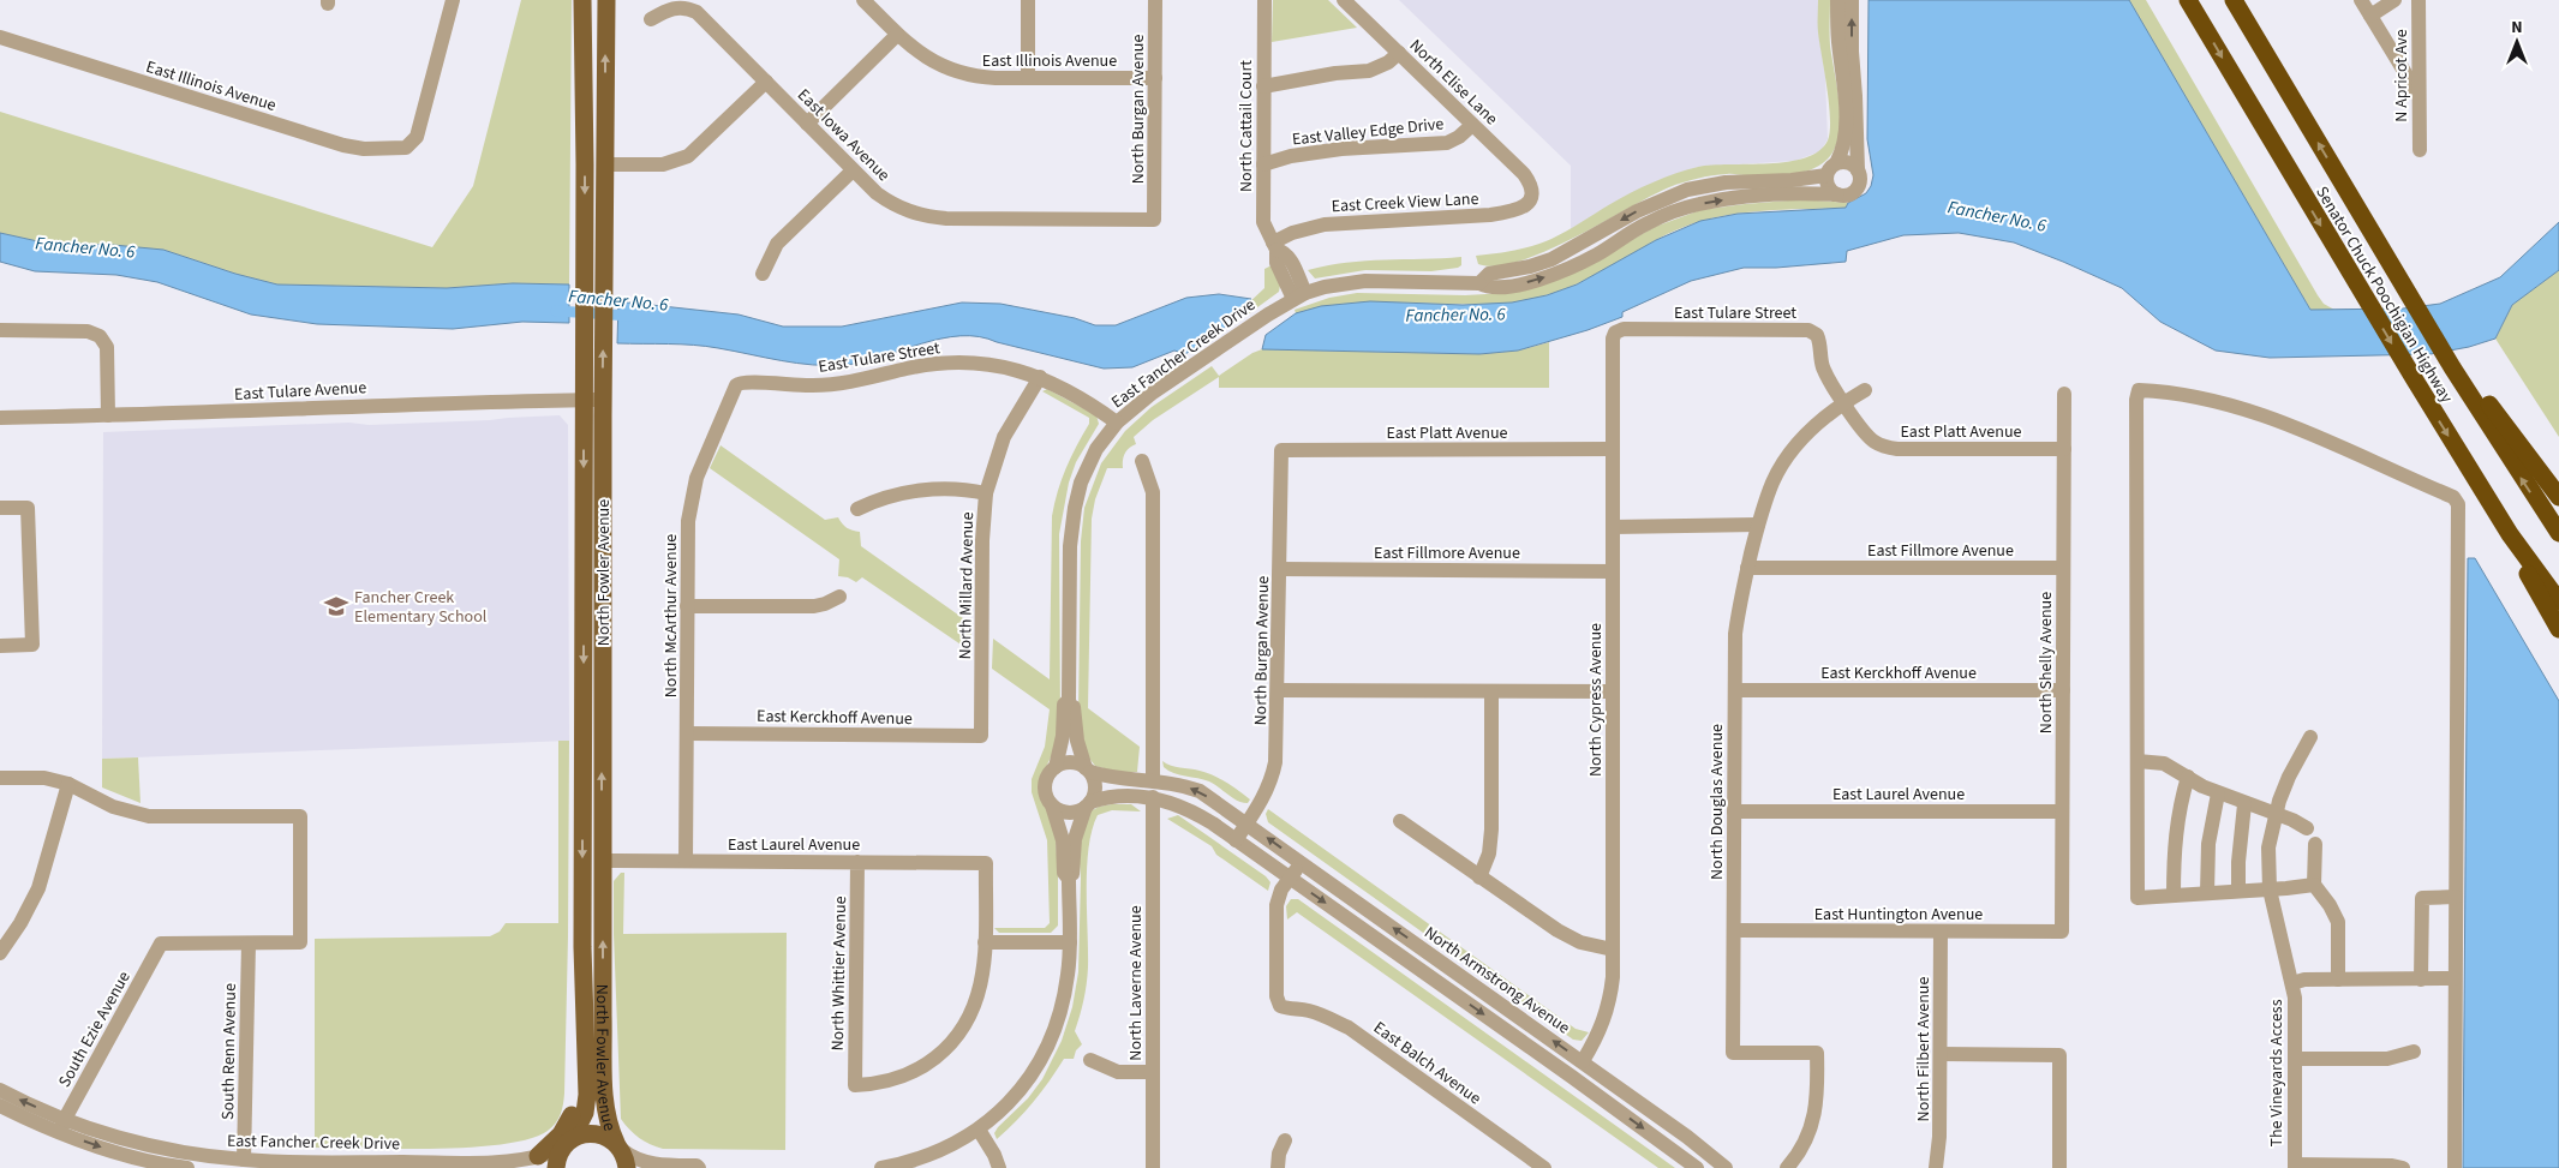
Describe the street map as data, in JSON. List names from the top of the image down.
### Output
{
  "streets": {
    "highway": ["Senator Chuck Poochigian Highway"],
    "main road": ["North Fowler Avenue"],
    "street": [
      "East Illinois Avenue",
      "N Apricot Ave",
      "North Elise Lane",
      "North Burgan Avenue",
      "North Cattail Court",
      "East Valley Edge Drive",
      "East Iowa Avenue",
      "East Creek View Lane",
      "East Tulare Street",
      "East Fancher Creek Drive",
      "East Tulare Avenue",
      "East Platt Avenue",
      "East Fillmore Avenue",
      "North Millard Avenue",
      "North McArthur Avenue",
      "North Shelly Avenue",
      "East Kerckhoff Avenue",
      "North Cypress Avenue",
      "East Laurel Avenue",
      "North Douglas Avenue",
      "East Huntington Avenue",
      "North Whittier Avenue",
      "North Armstrong Avenue",
      "North Laverne Avenue",
      "South Ezie Avenue",
      "North Filbert Avenue",
      "South Renn Avenue",
      "East Balch Avenue",
      "The Vineyards Access"
    ]
  },
  "crossings": [
    ["East Illinois Avenue", "North Burgan Avenue"],
    ["North Elise Lane", "East Valley Edge Drive"],
    ["North Elise Lane", "East Creek View Lane"],
    ["North Burgan Avenue", "East Iowa Avenue"],
    ["North Burgan Avenue", "East Platt Avenue"],
    ["North Burgan Avenue", "East Fillmore Avenue"],
    ["North Burgan Avenue", "North Armstrong Avenue"],
    ["North Cattail Court", "East Valley Edge Drive"],
    ["North Cattail Court", "East Creek View Lane"],
    ["North Cattail Court", "East Fancher Creek Drive"],
    ["East Tulare Street", "East Fancher Creek Drive"],
    ["East Tulare Street", "East Platt Avenue"],
    ["East Tulare Street", "North Millard Avenue"],
    ["East Tulare Street", "North McArthur Avenue"],
    ["East Tulare Street", "North Cypress Avenue"],
    ["East Tulare Street", "North Douglas Avenue"],
    ["East Fancher Creek Drive", "North Fowler Avenue"],
    ["East Fancher Creek Drive", "North Armstrong Avenue"],
    ["East Fancher Creek Drive", "South Ezie Avenue"],
    ["East Fancher Creek Drive", "South Renn Avenue"],
    ["East Tulare Avenue", "North Fowler Avenue"],
    ["East Platt Avenue", "North Shelly Avenue"],
    ["East Platt Avenue", "North Cypress Avenue"],
    ["East Platt Avenue", "North Douglas Avenue"],
    ["East Fillmore Avenue", "North Shelly Avenue"],
    ["East Fillmore Avenue", "North Cypress Avenue"],
    ["East Fillmore Avenue", "North Douglas Avenue"],
    ["North Fowler Avenue", "East Laurel Avenue"],
    ["North Millard Avenue", "East Kerckhoff Avenue"],
    ["North McArthur Avenue", "East Kerckhoff Avenue"],
    ["North McArthur Avenue", "East Laurel Avenue"],
    ["North Shelly Avenue", "East Kerckhoff Avenue"],
    ["North Shelly Avenue", "East Laurel Avenue"],
    ["North Shelly Avenue", "East Huntington Avenue"],
    ["East Kerckhoff Avenue", "North Douglas Avenue"],
    ["North Cypress Avenue", "North Armstrong Avenue"],
    ["East Laurel Avenue", "North Douglas Avenue"],
    ["East Laurel Avenue", "North Whittier Avenue"],
    ["North Douglas Avenue", "East Huntington Avenue"],
    ["East Huntington Avenue", "North Filbert Avenue"],
    ["South Ezie Avenue", "South Renn Avenue"]
  ],
  "water": ["Fancher No. 6"],
  "places": {
    "school or university": ["Fancher Creek Elementary School"]
  },
  "north": "top"
}
